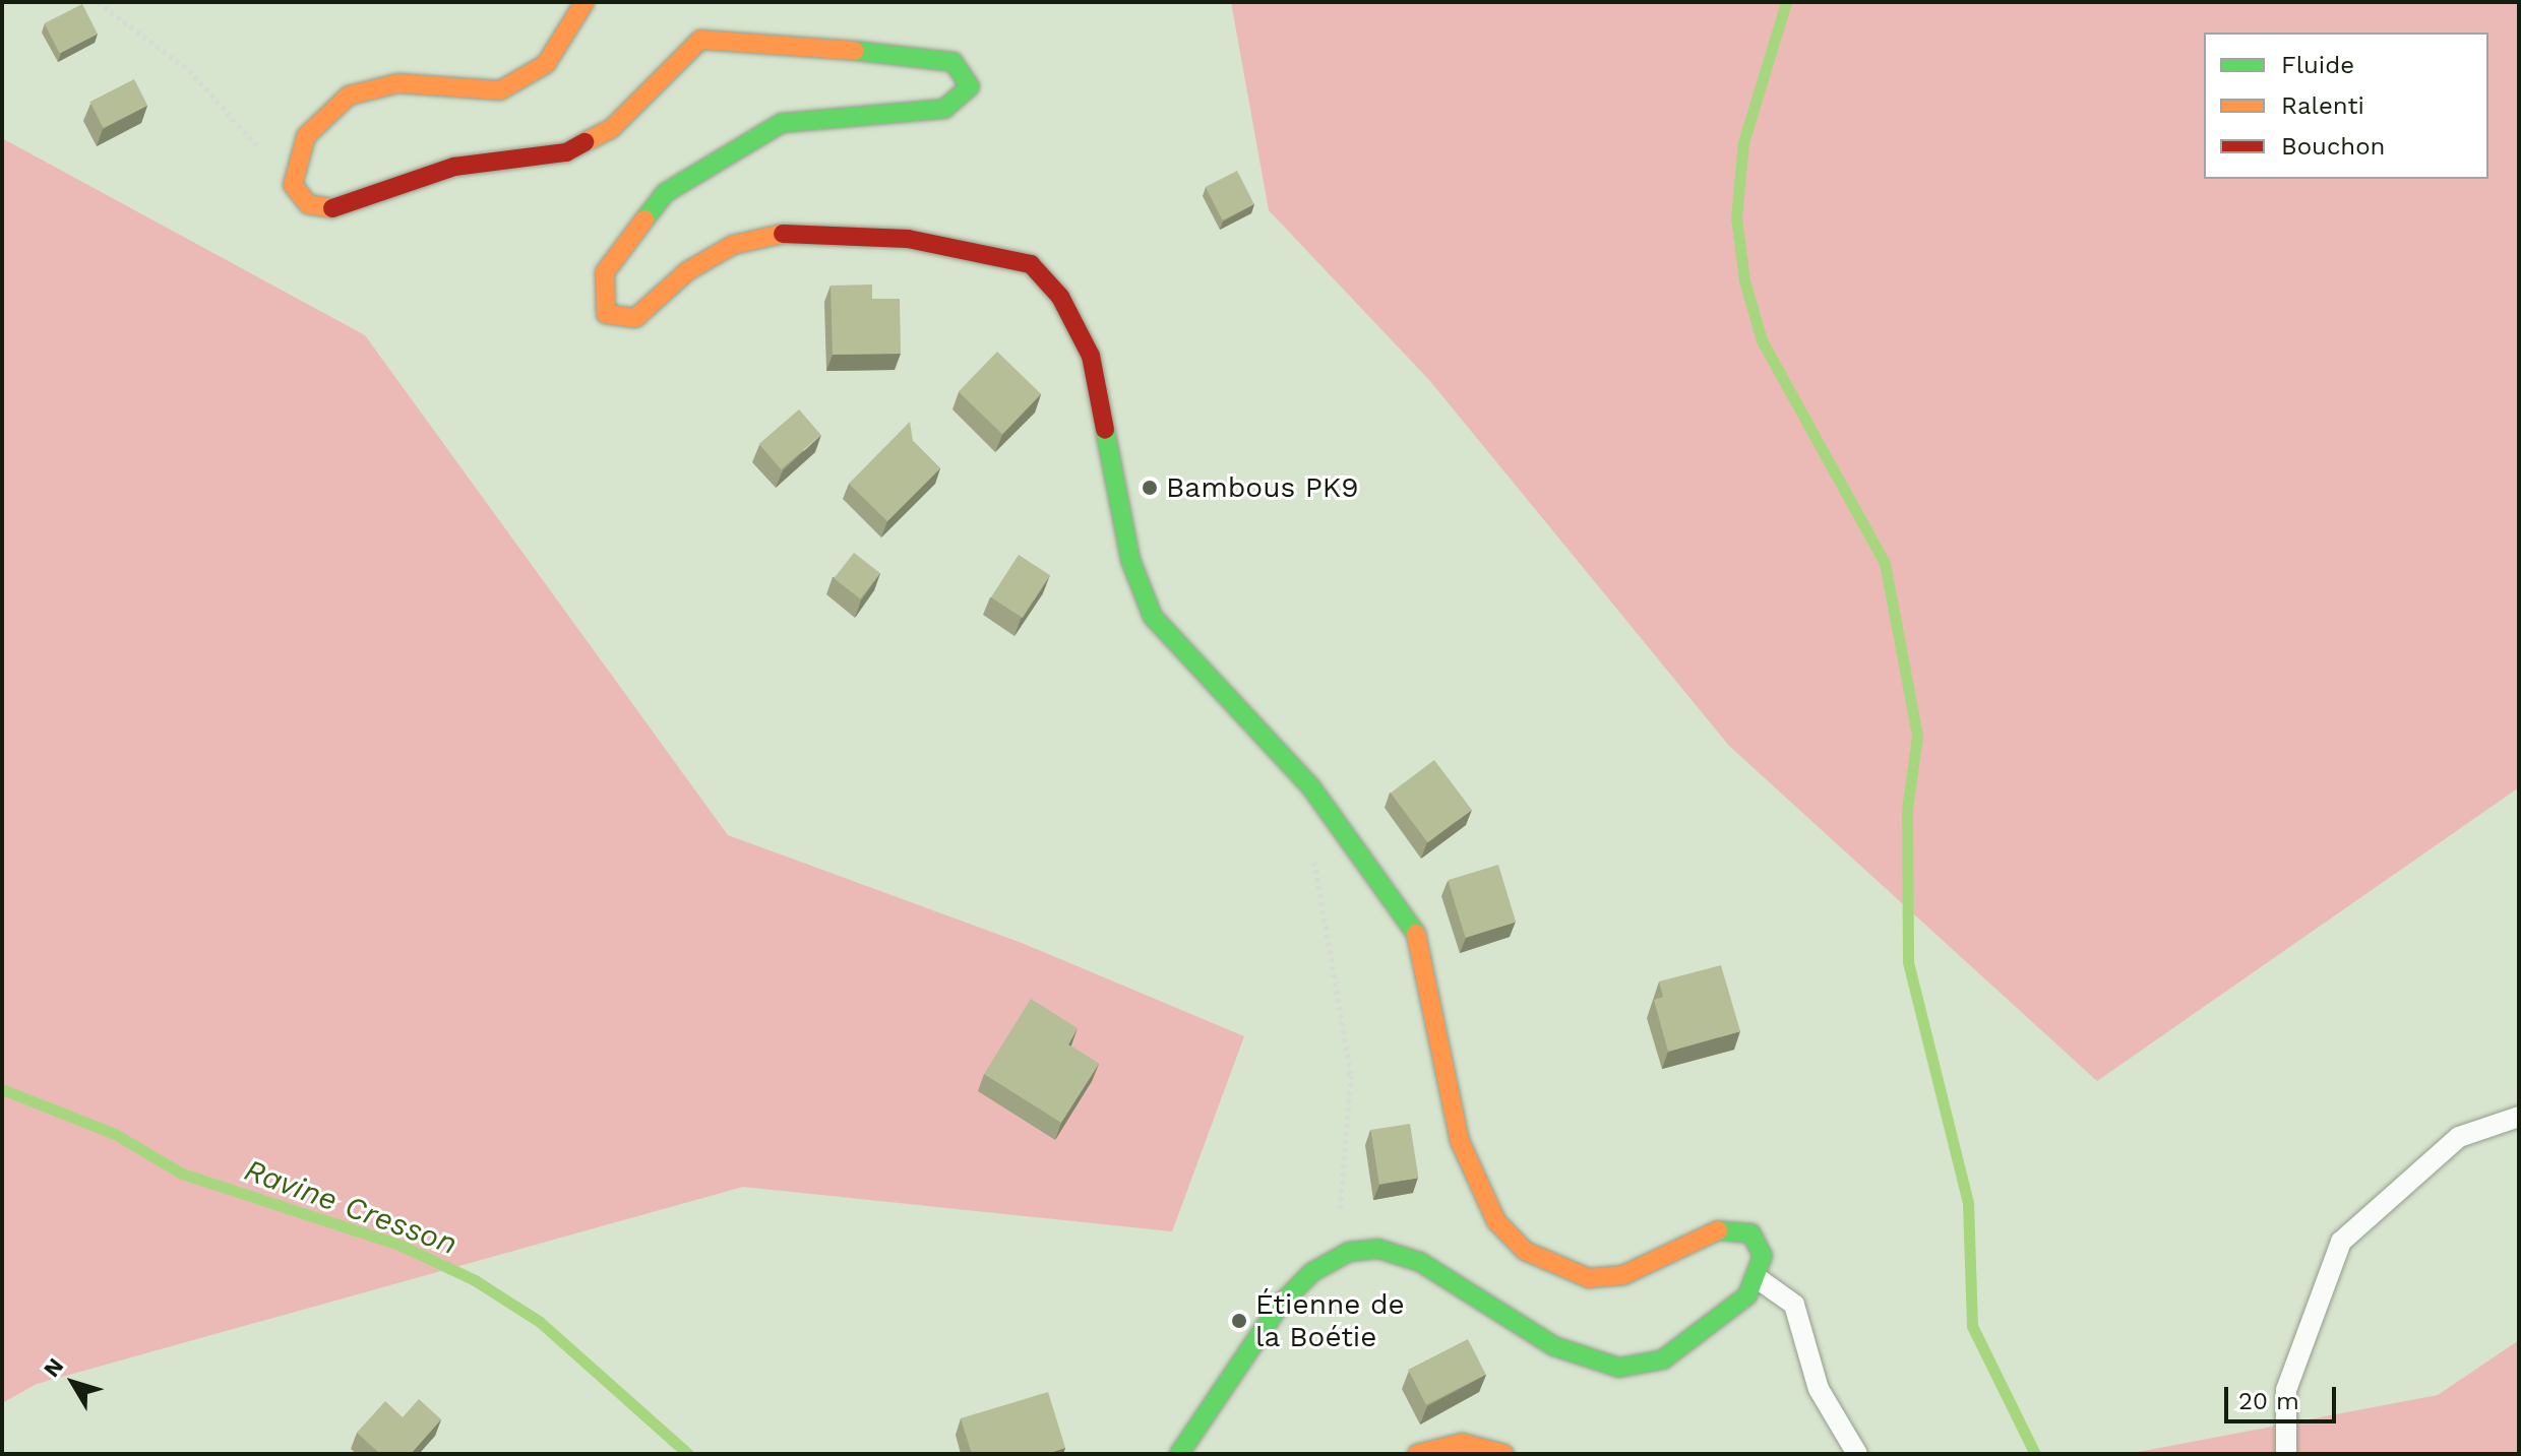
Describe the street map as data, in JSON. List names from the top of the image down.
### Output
{
  "water": ["Ravine Cresson"],
  "places": ["Bambous PK9", "Étienne de la Boétie"],
  "legend": ["Fluide", "Ralenti", "Bouchon"],
  "scale_bar": "20 m",
  "north": "top left"
}
